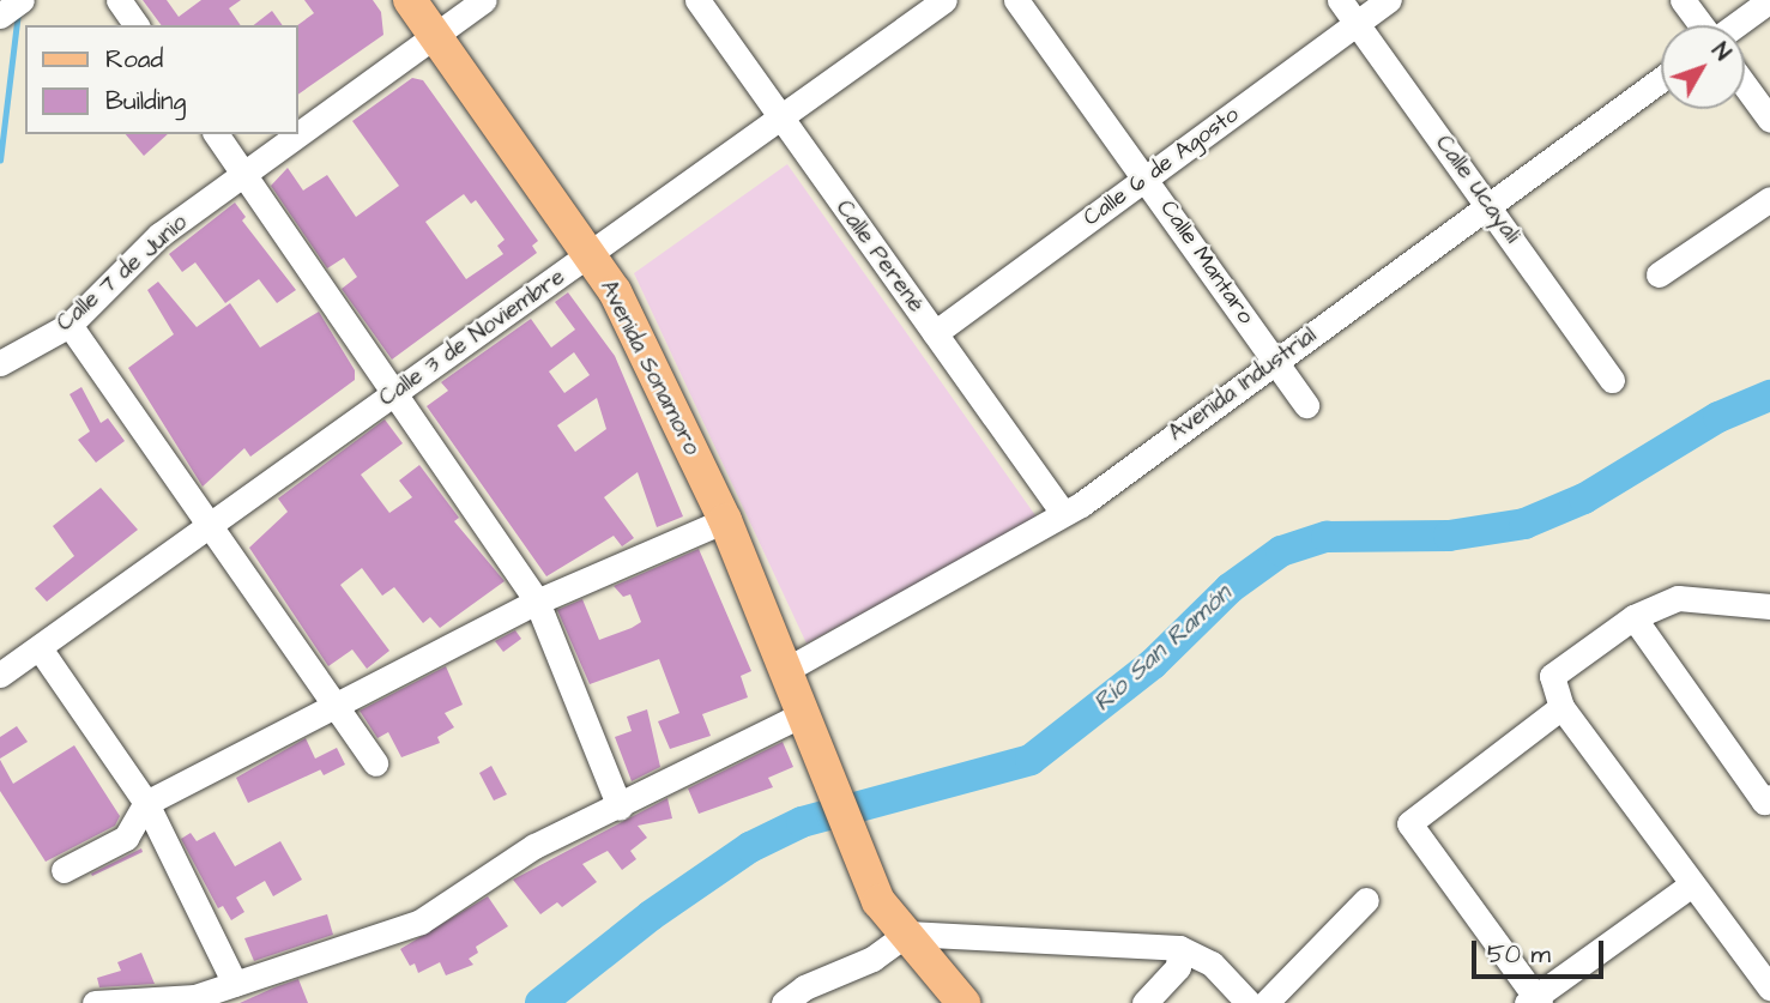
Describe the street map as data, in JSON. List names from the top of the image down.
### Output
{
  "streets": {
    "main road": ["Avenida Sonamoro"],
    "street": [
      "Calle 6 de Agosto",
      "Calle Ucayali",
      "Calle Perené",
      "Calle Mantaro",
      "Calle 7 de Junio",
      "Calle 3 de Noviembre",
      "Avenida Industrial"
    ]
  },
  "crossings": [
    ["Calle 6 de Agosto", "Calle Ucayali"],
    ["Calle 6 de Agosto", "Calle Perené"],
    ["Calle 6 de Agosto", "Calle Mantaro"],
    ["Calle Ucayali", "Avenida Industrial"],
    ["Calle Perené", "Calle 3 de Noviembre"],
    ["Calle Perené", "Avenida Industrial"],
    ["Calle Mantaro", "Avenida Industrial"],
    ["Calle 7 de Junio", "Avenida Sonamoro"],
    ["Calle 3 de Noviembre", "Avenida Sonamoro"],
    ["Avenida Sonamoro", "Avenida Industrial"]
  ],
  "water": ["Río San Ramón"],
  "legend": ["Road", "Building"],
  "scale_bar": "50 m",
  "north": "top right"
}
